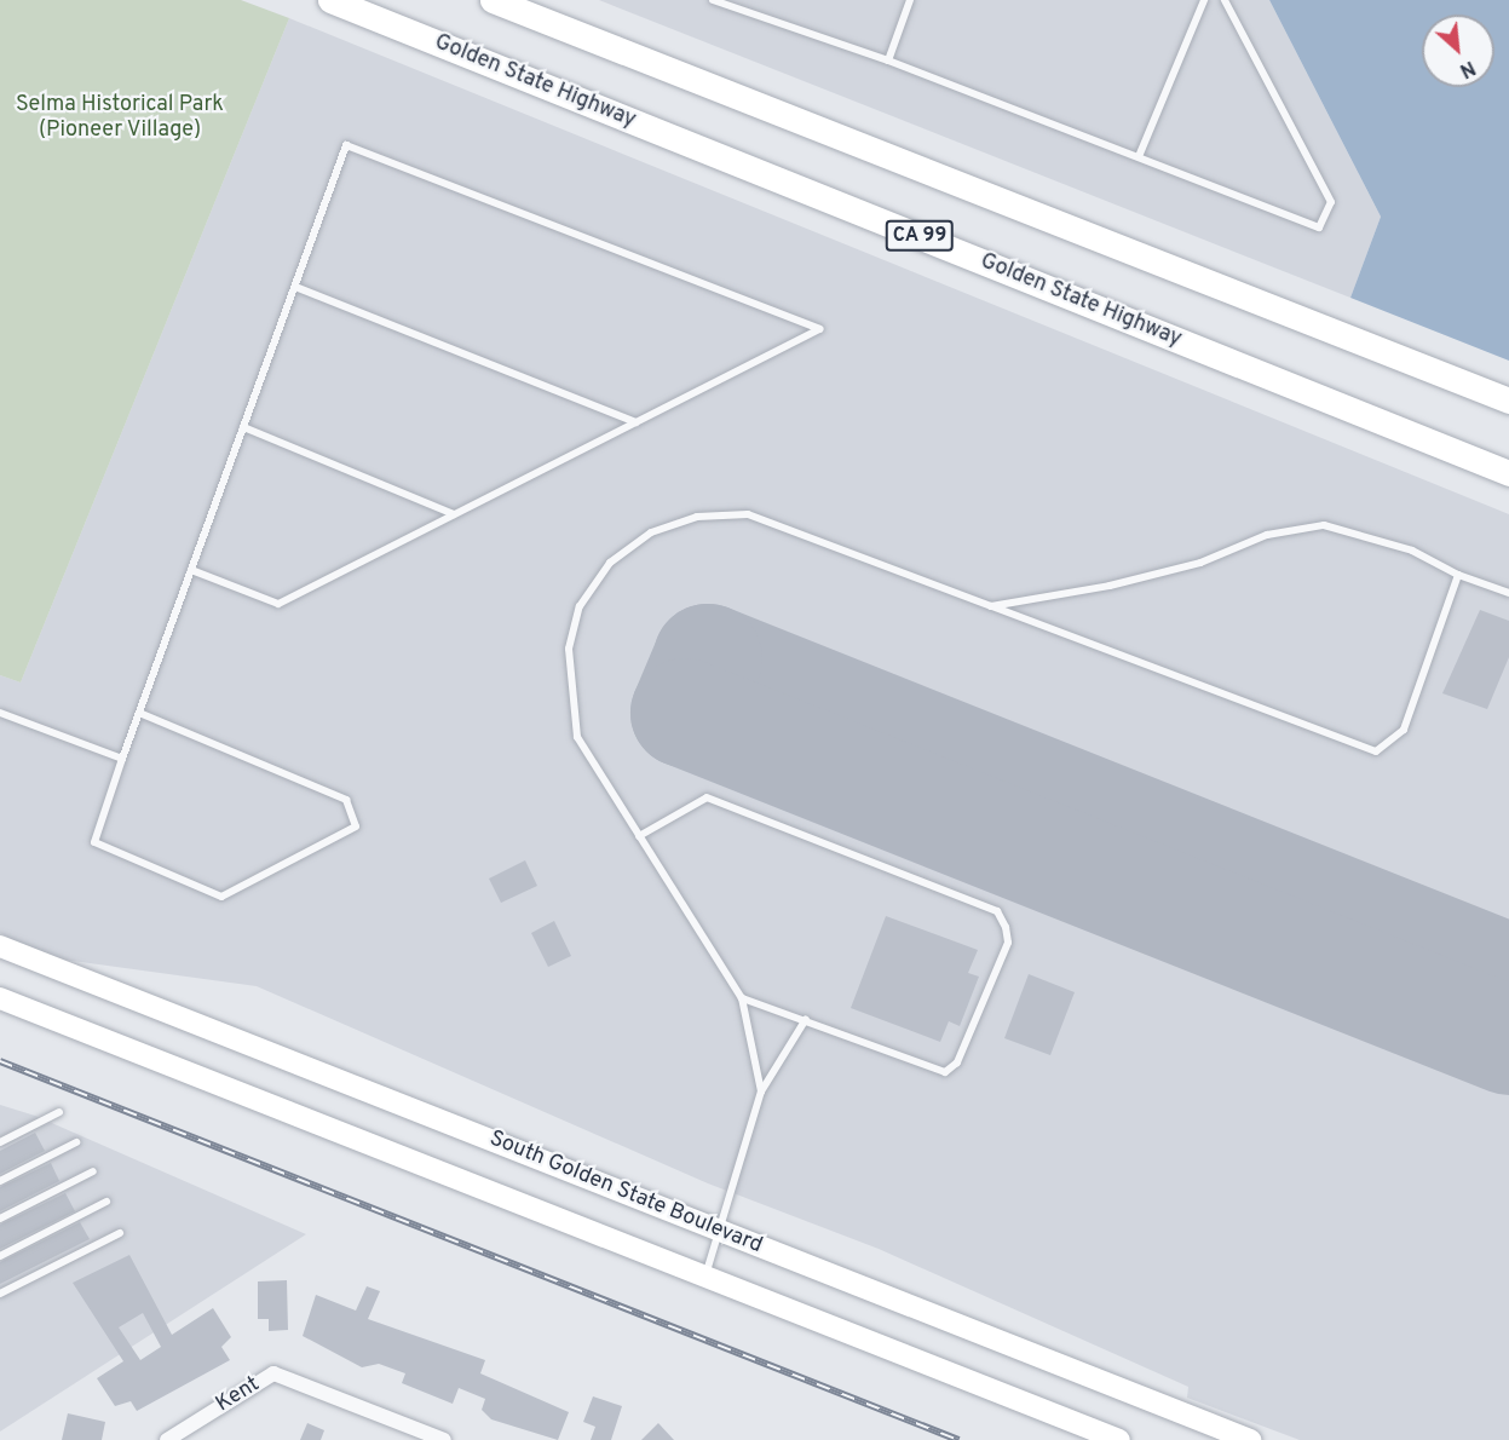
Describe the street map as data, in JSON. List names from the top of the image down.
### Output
{
  "streets": {
    "highway": ["Golden State Highway", "CA 99"],
    "main road": ["South Golden State Boulevard"],
    "street": ["Kent"]
  },
  "parks": ["Selma Historical Park (Pioneer Village)"],
  "north": "bottom right"
}
